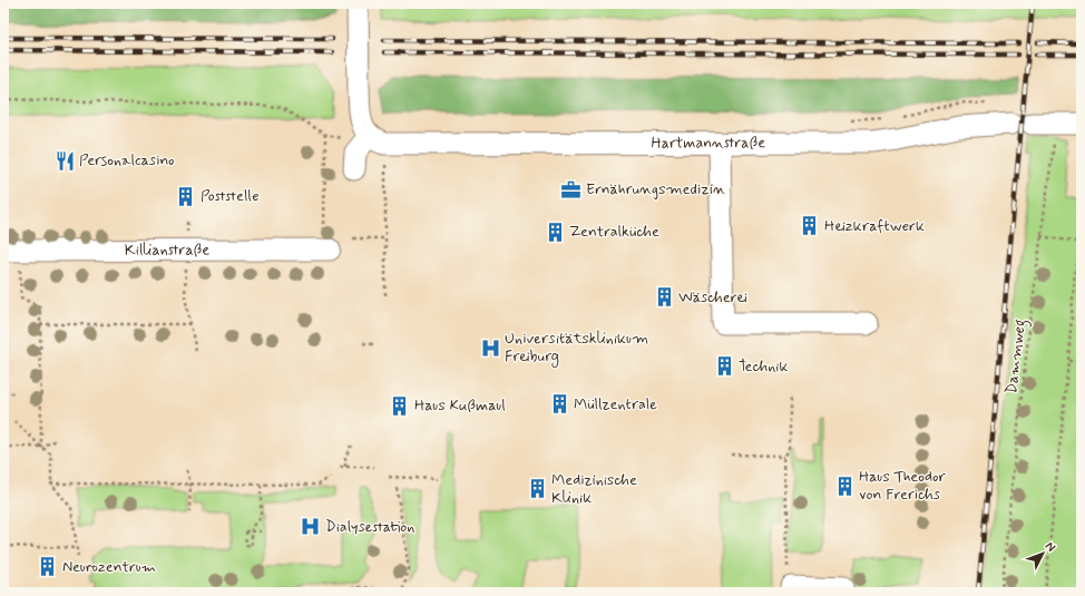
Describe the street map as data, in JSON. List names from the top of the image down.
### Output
{
  "streets": {
    "street": ["Hartmannstraße", "Killianstraße"],
    "path": ["Dammweg"]
  },
  "crossings": [
    ["Hartmannstraße", "Dammweg"]
  ],
  "places": {
    "restaurant": ["Personalcasino"],
    "office": ["Ernährungsmedizin"],
    "building": [
      "Poststelle",
      "Heizkraftwerk",
      "Zentralküche",
      "Wäscherei",
      "Technik",
      "Müllzentrale",
      "Haus Kußmaul",
      "Haus Theodor von Frerichs",
      "Medizinische Klinik",
      "Neurozentrum"
    ],
    "hospital": ["Universitätsklinikum Freiburg", "Dialysestation"]
  },
  "north": "top right"
}
